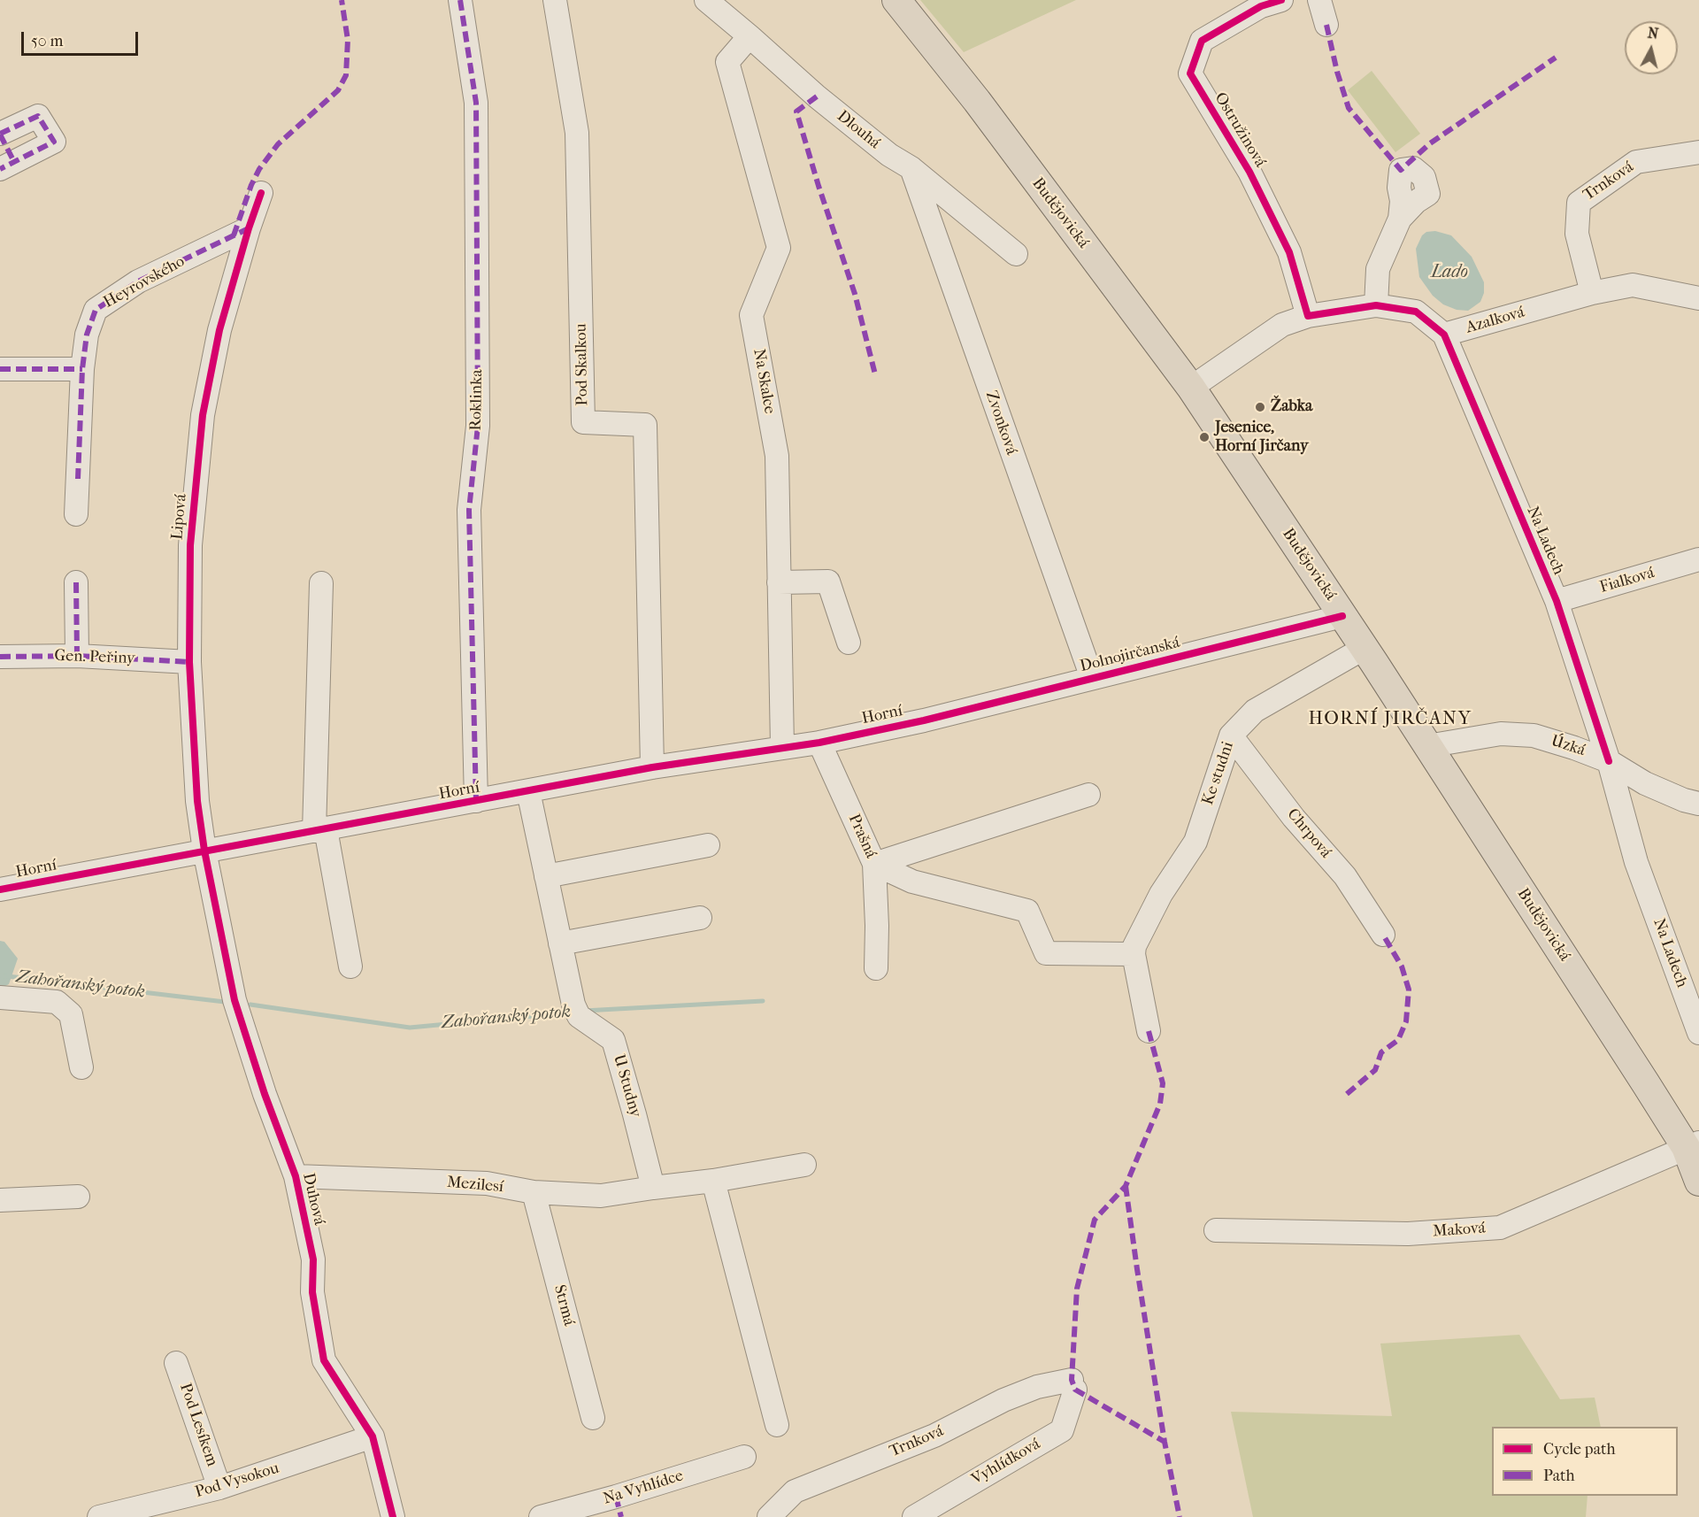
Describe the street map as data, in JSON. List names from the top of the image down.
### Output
{
  "streets": {
    "main road": ["Budějovická"],
    "street": [
      "Dlouhá",
      "Ostružinová",
      "Trnková",
      "Heyrovského",
      "Azalková",
      "Pod Skalkou",
      "Na Skalce",
      "Roklinka",
      "Zvonková",
      "Lipová",
      "Na Ladech",
      "Fialková",
      "Dolnojirčanská",
      "Gen. Peřiny",
      "Horní",
      "Úzká",
      "Ke studni",
      "Chrpová",
      "Prašná",
      "U Studny",
      "Mezilesí",
      "Duhová",
      "Maková",
      "Strmá",
      "Pod Lesíkem",
      "Vyhlídková",
      "Pod Vysokou",
      "Na Vyhlídce"
    ]
  },
  "crossings": [
    ["Dlouhá", "Na Skalce"],
    ["Dlouhá", "Zvonková"],
    ["Ostružinová", "Azalková"],
    ["Trnková", "Azalková"],
    ["Trnková", "Vyhlídková"],
    ["Budějovická", "Azalková"],
    ["Budějovická", "Dolnojirčanská"],
    ["Budějovická", "Úzká"],
    ["Budějovická", "Ke studni"],
    ["Budějovická", "Maková"],
    ["Heyrovského", "Lipová"],
    ["Azalková", "Na Ladech"],
    ["Pod Skalkou", "Horní"],
    ["Na Skalce", "Horní"],
    ["Roklinka", "Horní"],
    ["Zvonková", "Dolnojirčanská"],
    ["Lipová", "Gen. Peřiny"],
    ["Lipová", "Horní"],
    ["Lipová", "Duhová"],
    ["Na Ladech", "Fialková"],
    ["Na Ladech", "Úzká"],
    ["Dolnojirčanská", "Horní"],
    ["Horní", "Prašná"],
    ["Horní", "U Studny"],
    ["Horní", "Duhová"],
    ["Ke studni", "Chrpová"],
    ["U Studny", "Mezilesí"],
    ["Mezilesí", "Duhová"],
    ["Mezilesí", "Strmá"],
    ["Duhová", "Pod Vysokou"],
    ["Pod Lesíkem", "Pod Vysokou"]
  ],
  "districts": ["HORNÍ JIRČANY"],
  "water": ["Lado", "Zahořanský potok"],
  "places": ["Žabka", "Jesenice, Horní Jirčany"],
  "legend": ["Cycle path", "Path"],
  "scale_bar": "50 m",
  "north": "top"
}
